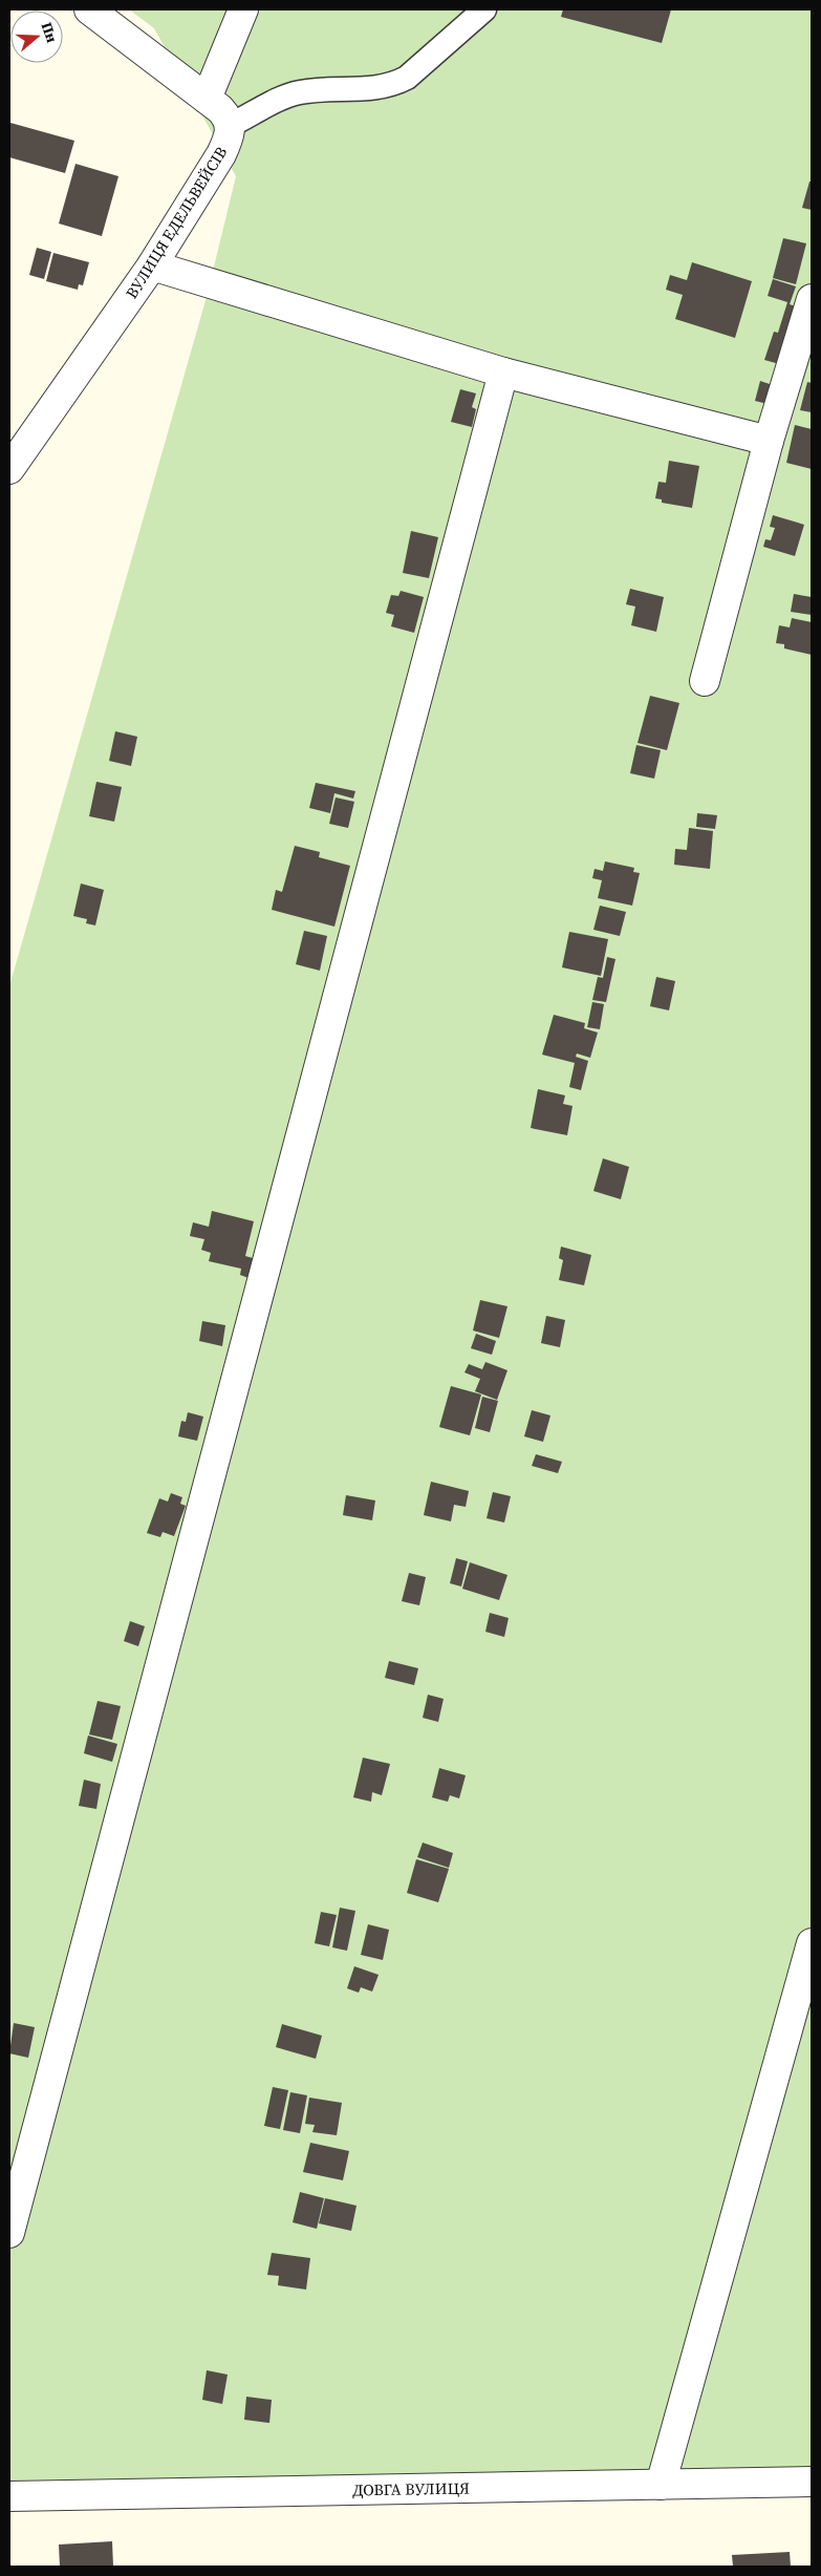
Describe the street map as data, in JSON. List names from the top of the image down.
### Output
{
  "streets": {
    "street": ["ВУЛИЦЯ ЕДЕЛЬВЕЙСІВ", "ДОВГА ВУЛИЦЯ"]
  },
  "north": "right"
}
